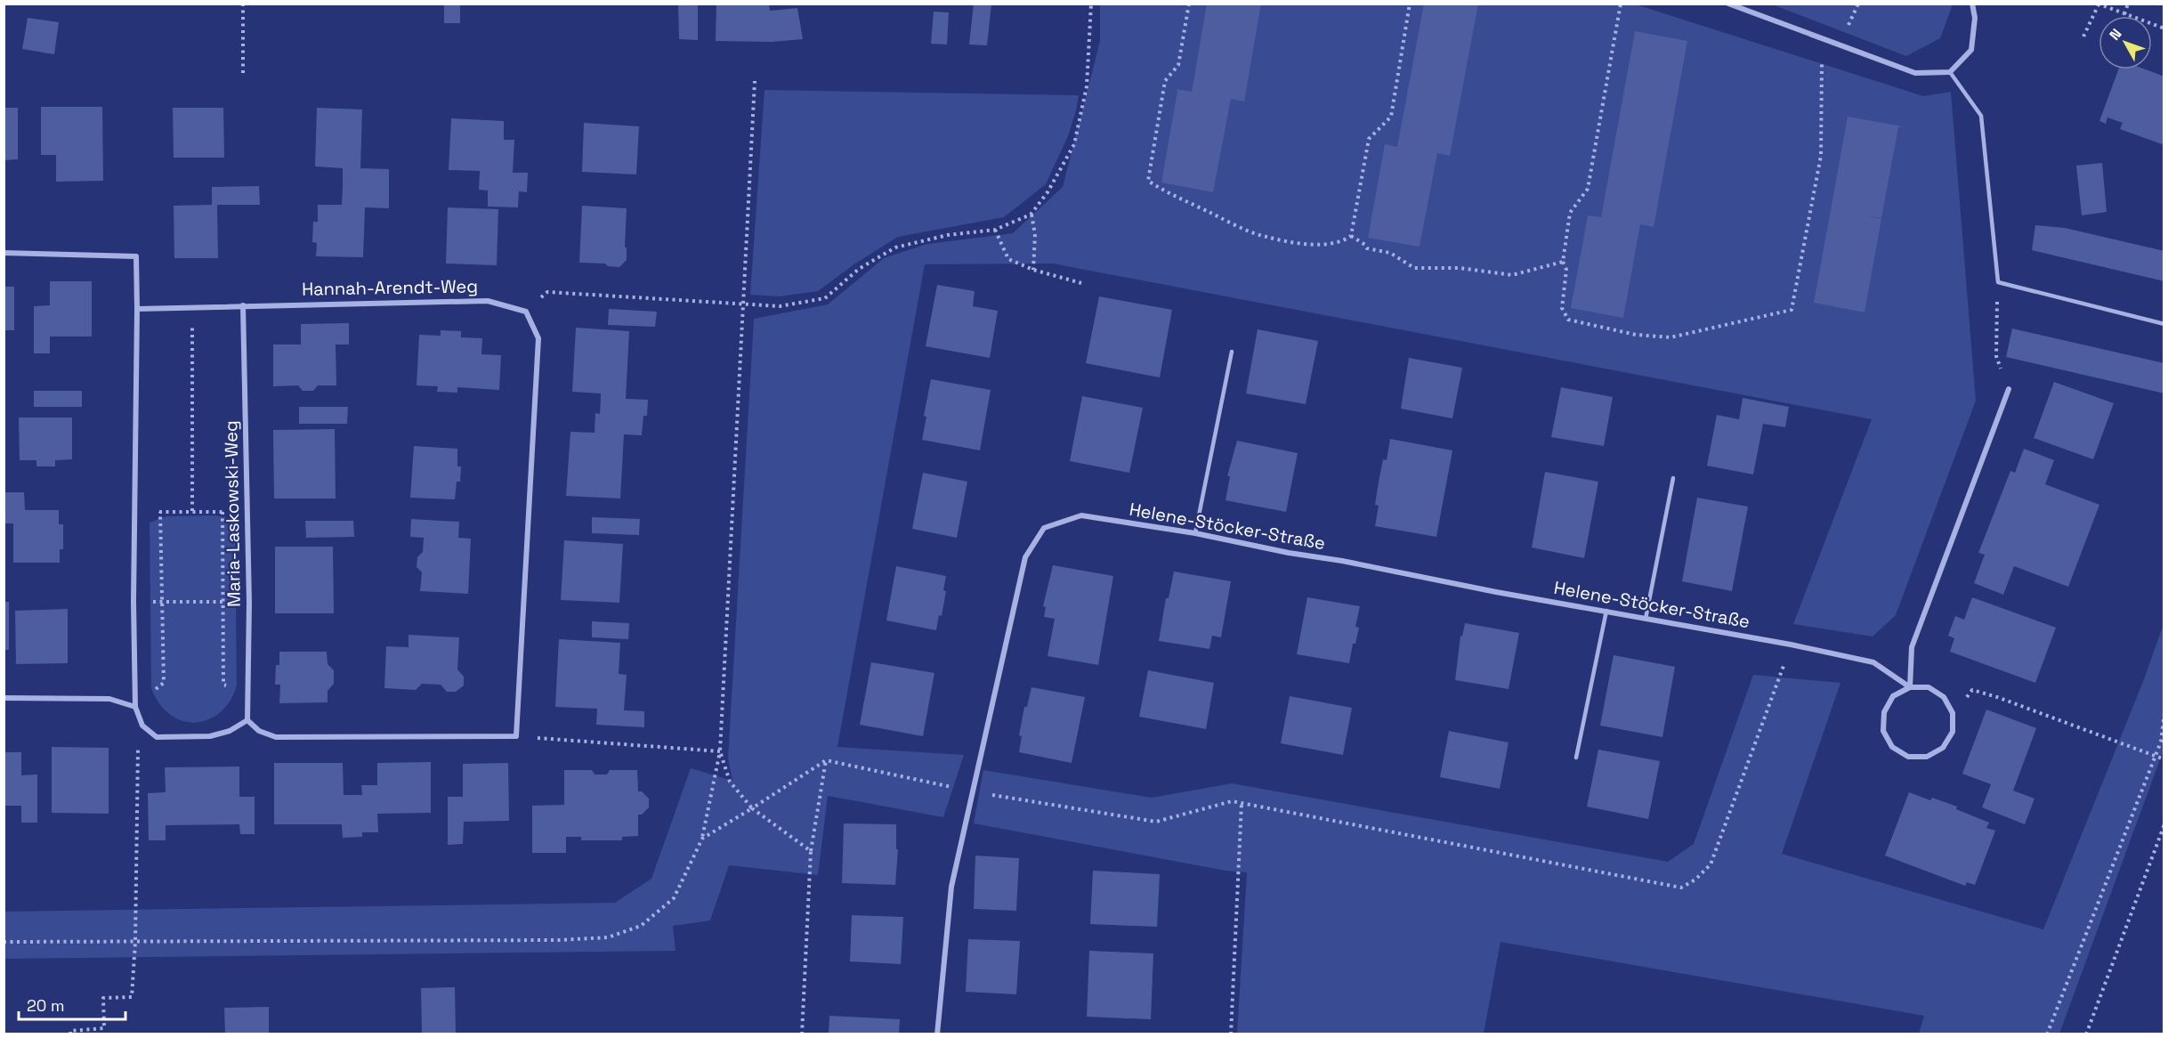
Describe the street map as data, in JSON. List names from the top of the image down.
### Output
{
  "streets": {
    "street": ["Hannah-Arendt-Weg", "Maria-Laskowski-Weg", "Helene-Stöcker-Straße"]
  },
  "crossings": [
    ["Hannah-Arendt-Weg", "Maria-Laskowski-Weg"]
  ],
  "scale_bar": "20 m",
  "north": "top left"
}
